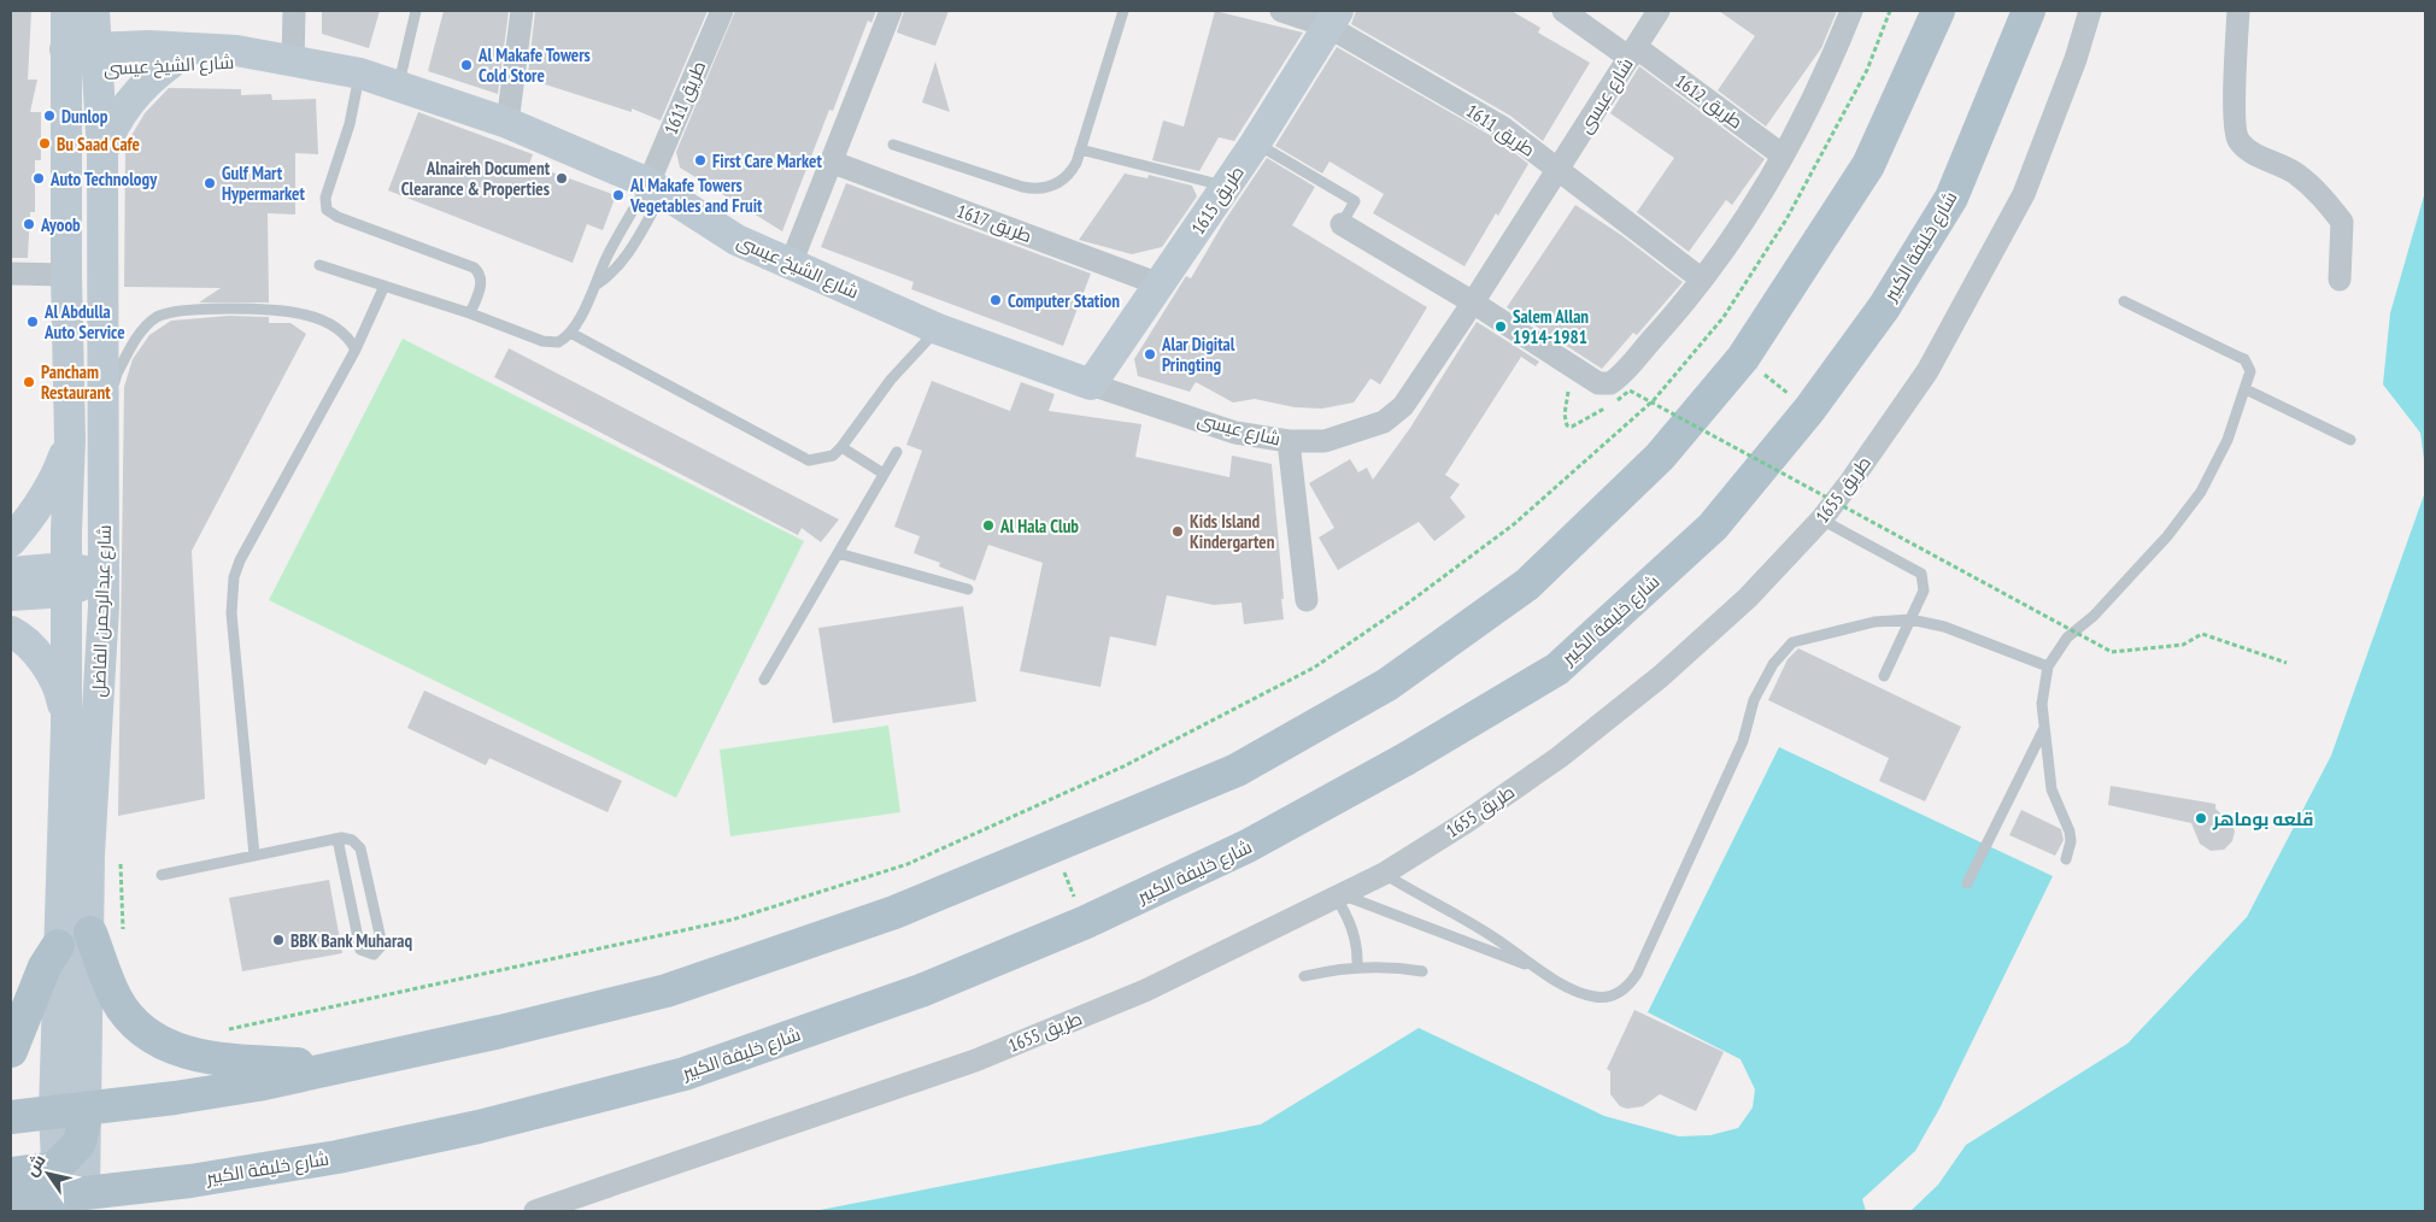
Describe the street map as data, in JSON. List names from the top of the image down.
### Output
{
  "streets": {
    "main road": ["شارع خليفة الكبير"],
    "street": [
      "شارع الشيخ عيسى",
      "شارع عيسى",
      "طريق 1611",
      "طريق 1612",
      "طريق 1615",
      "طريق 1617",
      "طريق 1655",
      "شارع عبدالرحمن الفاضل"
    ]
  },
  "crossings": [
    ["شارع الشيخ عيسى", "شارع عيسى"],
    ["شارع الشيخ عيسى", "طريق 1611"],
    ["شارع الشيخ عيسى", "طريق 1615"],
    ["شارع الشيخ عيسى", "شارع عبدالرحمن الفاضل"],
    ["شارع عيسى", "طريق 1611"],
    ["شارع عيسى", "طريق 1612"],
    ["شارع عيسى", "طريق 1615"],
    ["طريق 1611", "طريق 1615"],
    ["طريق 1615", "طريق 1617"],
    ["شارع خليفة الكبير", "شارع عبدالرحمن الفاضل"]
  ],
  "places": [
    "Al Makafe Towers Cold Store",
    "Dunlop",
    "Bu Saad Cafe",
    "First Care Market",
    "Auto Technology",
    "Alnaireh Document Clearance & Properties",
    "Gulf Mart Hypermarket",
    "Al Makafe Towers Vegetables and Fruit",
    "Ayoob",
    "Computer Station",
    "Al Abdulla Auto Service",
    "Salem Allan 1914-1981",
    "Alar Digital Pringting",
    "Pancham Restaurant",
    "Al Hala Club",
    "Kids Island Kindergarten",
    "قلعه بوماهر",
    "BBK Bank Muharaq"
  ],
  "north": "top left"
}
